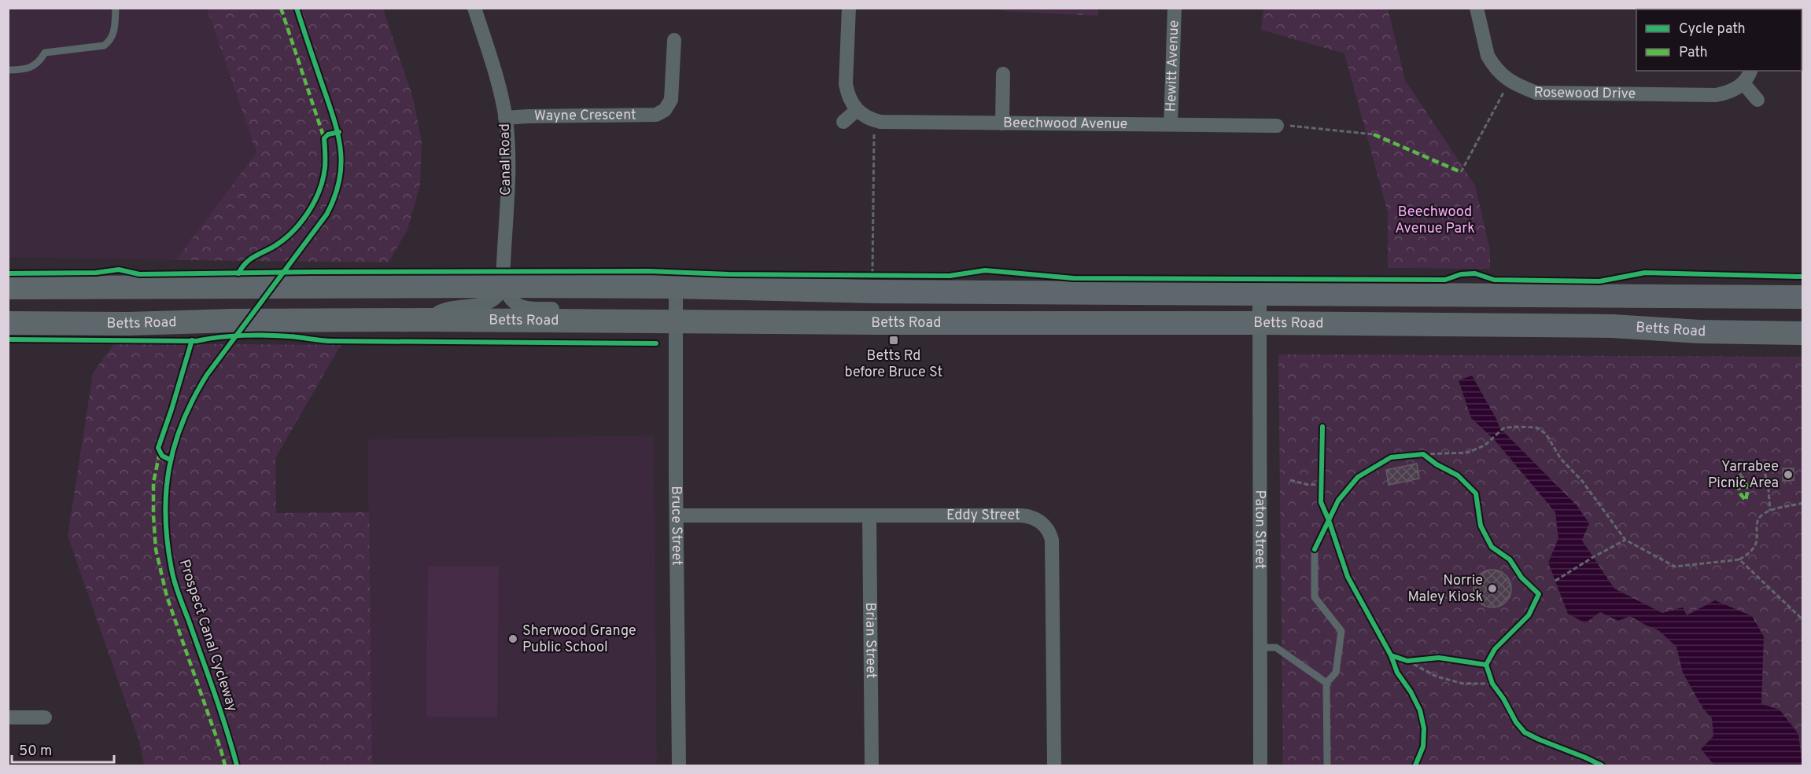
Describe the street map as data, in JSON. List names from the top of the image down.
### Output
{
  "streets": {
    "highway": ["Betts Road"],
    "street": [
      "Hewitt Avenue",
      "Rosewood Drive",
      "Wayne Crescent",
      "Beechwood Avenue",
      "Canal Road",
      "Eddy Street",
      "Bruce Street",
      "Paton Street",
      "Brian Street"
    ],
    "cycle path": ["Prospect Canal Cycleway"]
  },
  "crossings": [
    ["Hewitt Avenue", "Beechwood Avenue"],
    ["Wayne Crescent", "Canal Road"],
    ["Canal Road", "Betts Road"],
    ["Betts Road", "Bruce Street"],
    ["Betts Road", "Paton Street"],
    ["Eddy Street", "Bruce Street"],
    ["Eddy Street", "Brian Street"]
  ],
  "parks": ["Beechwood Avenue Park"],
  "places": {
    "transit": ["Betts Rd before Bruce St"],
    "other": ["Yarrabee Picnic Area", "Norrie Maley Kiosk", "Sherwood Grange Public School"]
  },
  "legend": ["Cycle path", "Path"],
  "scale_bar": "50 m"
}
